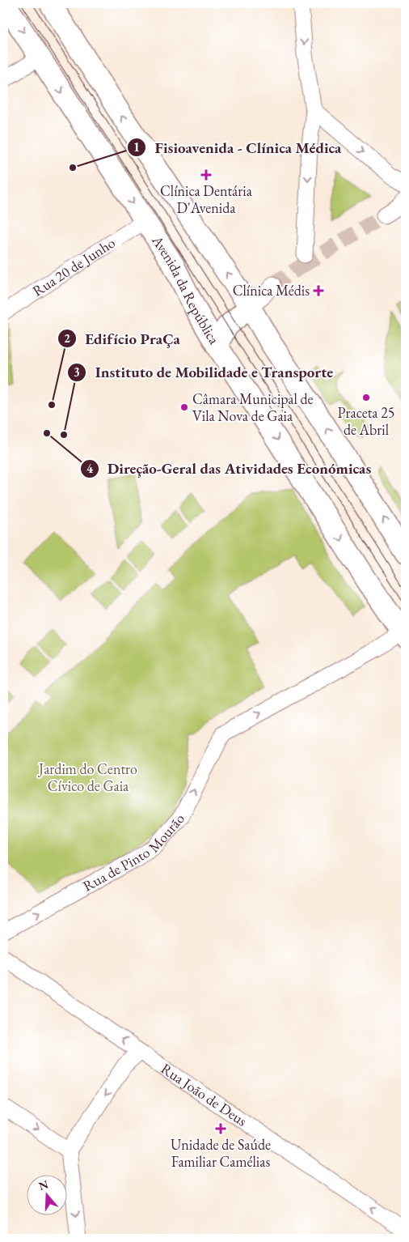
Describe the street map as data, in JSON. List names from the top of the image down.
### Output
{
  "streets": {
    "main road": ["Avenida da República"],
    "street": ["Rua 20 de Junho", "Rua de Pinto Mourão", "Rua João de Deus"]
  },
  "crossings": [
    ["Rua 20 de Junho", "Avenida da República"],
    ["Avenida da República", "Rua de Pinto Mourão"]
  ],
  "one_way": ["Rua de Pinto Mourão", "Rua João de Deus"],
  "parks": ["Jardim do Centro Cívico de Gaia"],
  "places": {
    "other": [
      "Fisioavenida - Clínica Médica",
      "Praceta 25 de Abril",
      "Edifício PraÇa",
      "Câmara Municipal de Vila Nova de Gaia",
      "Direção-Geral das Atividades Económicas",
      "Instituto de Mobilidade e Transporte"
    ],
    "health": ["Clínica Dentária D'Avenida", "Clínica Médis", "Unidade de Saúde Familiar Camélias"]
  },
  "north": "top"
}
